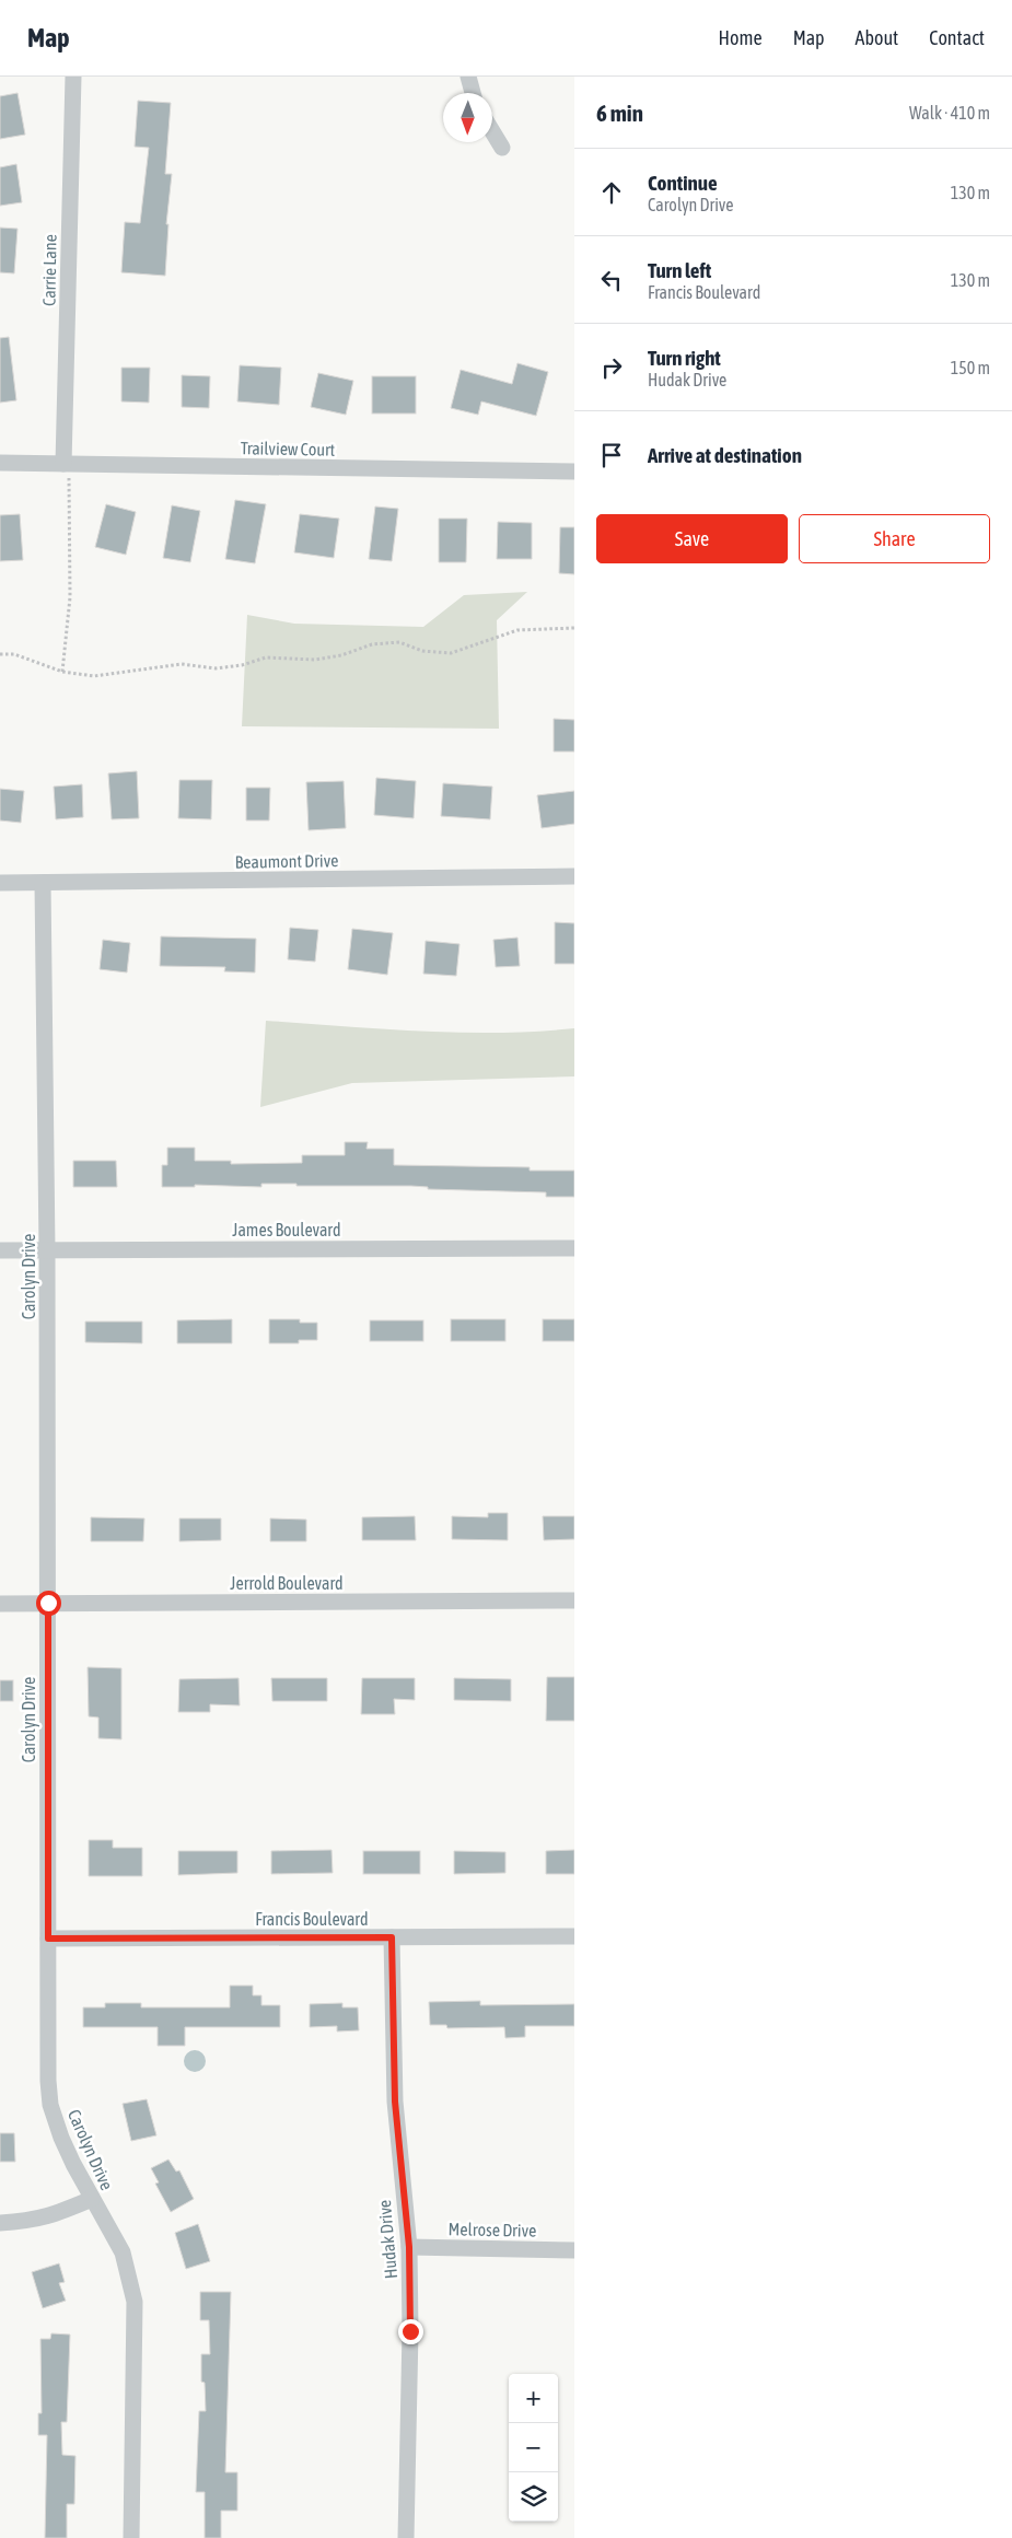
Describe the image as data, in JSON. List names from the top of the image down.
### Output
{
  "streets": {
    "street": [
      "Carrie Lane",
      "Trailview Court",
      "Beaumont Drive",
      "James Boulevard",
      "Carolyn Drive",
      "Jerrold Boulevard",
      "Francis Boulevard",
      "Melrose Drive",
      "Hudak Drive"
    ]
  },
  "crossings": [
    ["Carrie Lane", "Trailview Court"],
    ["Beaumont Drive", "Carolyn Drive"],
    ["James Boulevard", "Carolyn Drive"],
    ["Carolyn Drive", "Jerrold Boulevard"],
    ["Carolyn Drive", "Francis Boulevard"],
    ["Francis Boulevard", "Hudak Drive"],
    ["Melrose Drive", "Hudak Drive"]
  ],
  "north": "bottom",
  "page": {
    "header": "Map",
    "nav": [
      "Home",
      "Map",
      "About",
      "Contact"
    ],
    "heading": ["6 min", "Walk · 410 m"],
    "list": [
      ["Continue", "Carolyn Drive", "130 m"],
      ["Turn left", "Francis Boulevard", "130 m"],
      ["Turn right", "Hudak Drive", "150 m"],
      "Arrive at destination"
    ],
    "buttons": ["Save", "Share"],
    "map_buttons": ["+", "−"]
  }
}
